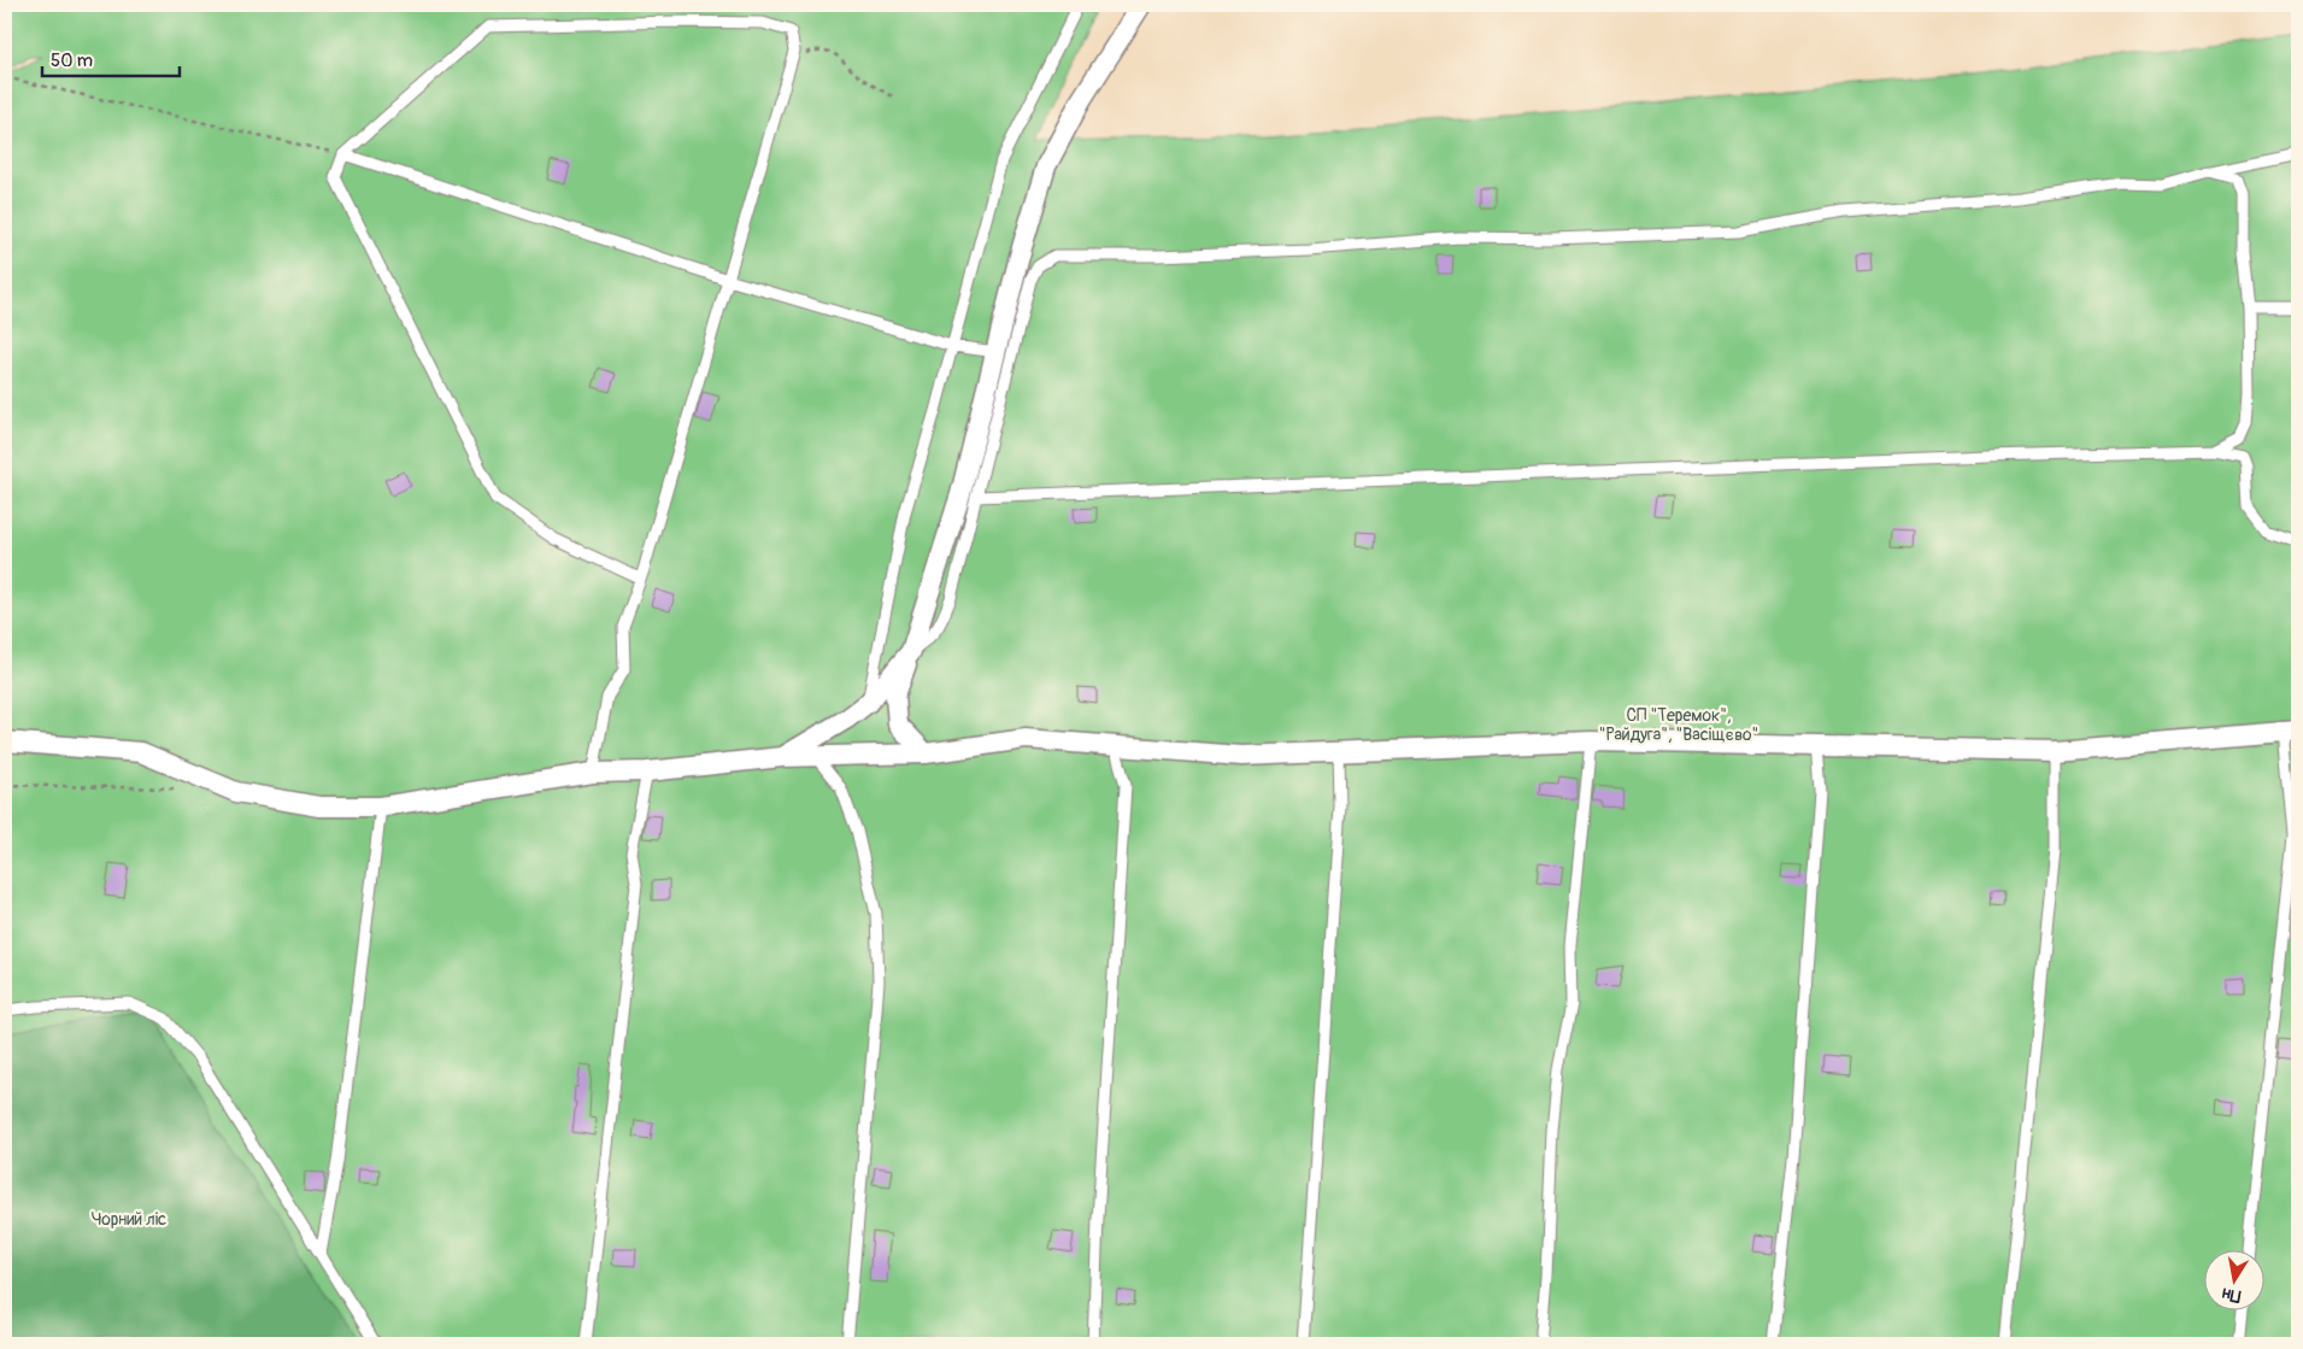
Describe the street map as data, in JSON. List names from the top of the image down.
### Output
{
  "parks": ["СП \"Теремок\", \"Райдуга\", \"Васіщєво\"", "Чорний ліс"],
  "scale_bar": "50 m",
  "north": "bottom"
}
